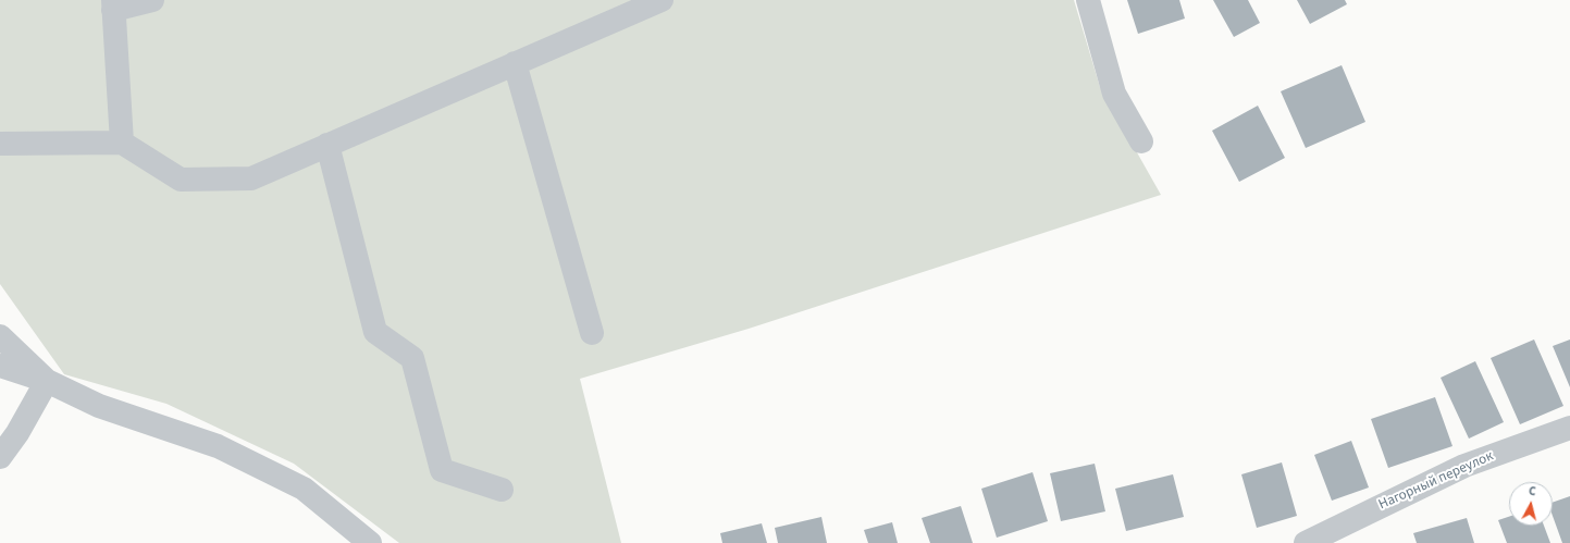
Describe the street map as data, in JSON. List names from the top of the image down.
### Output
{
  "streets": {
    "street": ["Нагорный переулок"]
  },
  "north": "top"
}
